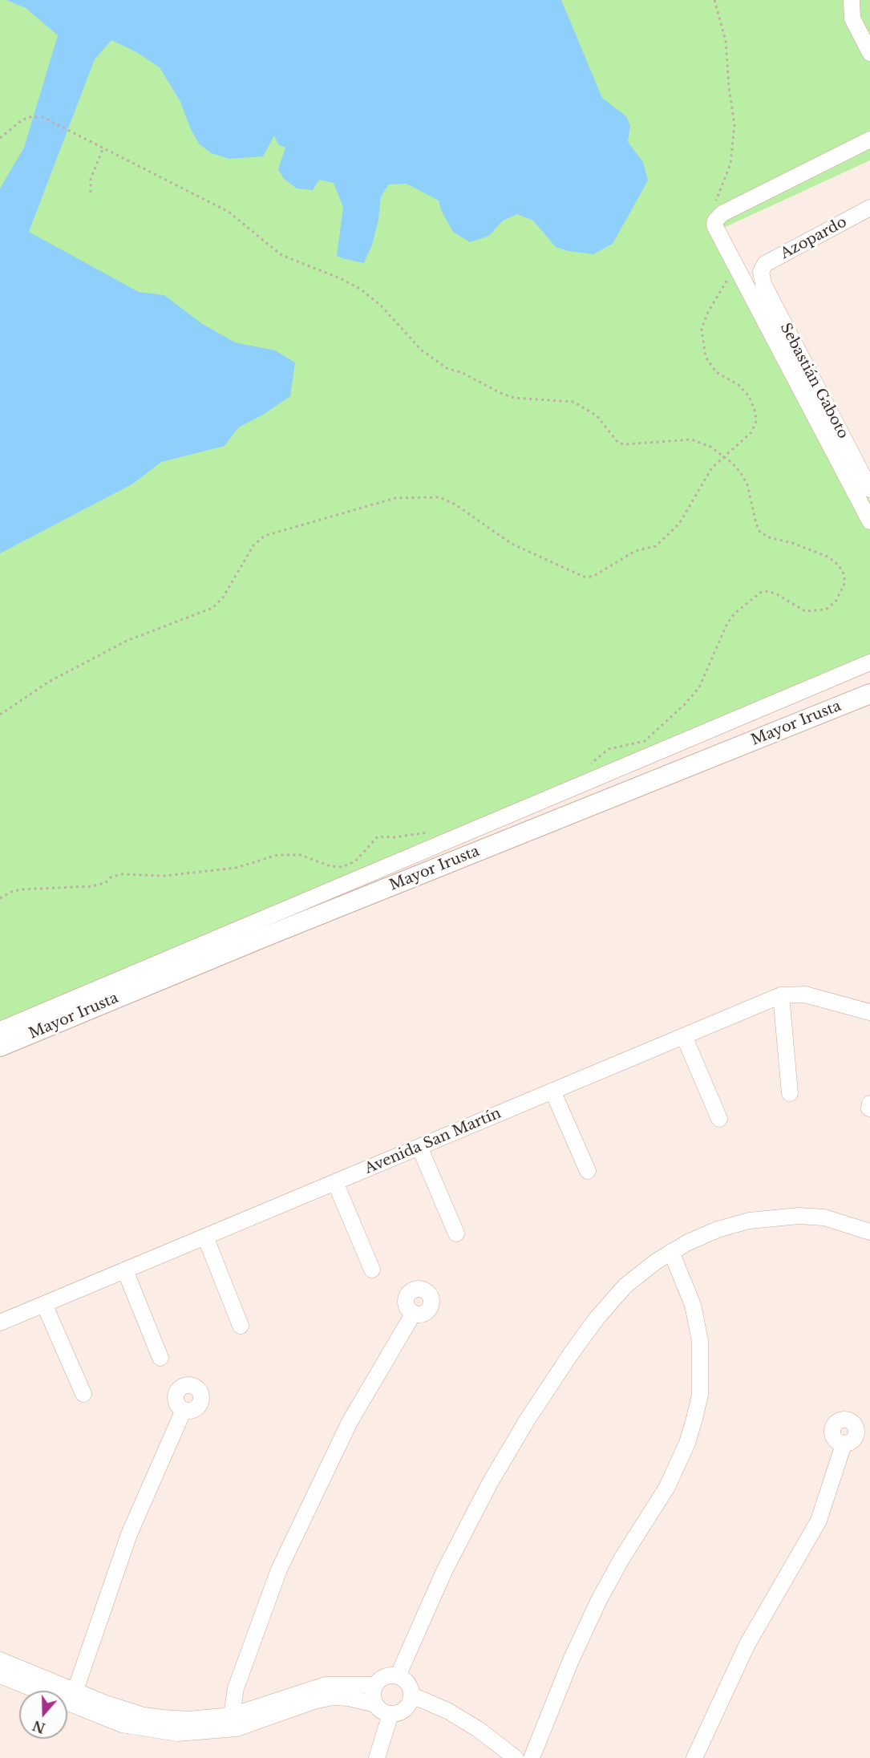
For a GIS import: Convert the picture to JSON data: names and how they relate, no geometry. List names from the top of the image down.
{
  "streets": {
    "main road": ["Mayor Irusta"],
    "street": ["Azopardo", "Sebastián Gaboto", "Avenida San Martín"]
  },
  "crossings": [
    ["Azopardo", "Sebastián Gaboto"]
  ],
  "north": "bottom"
}
